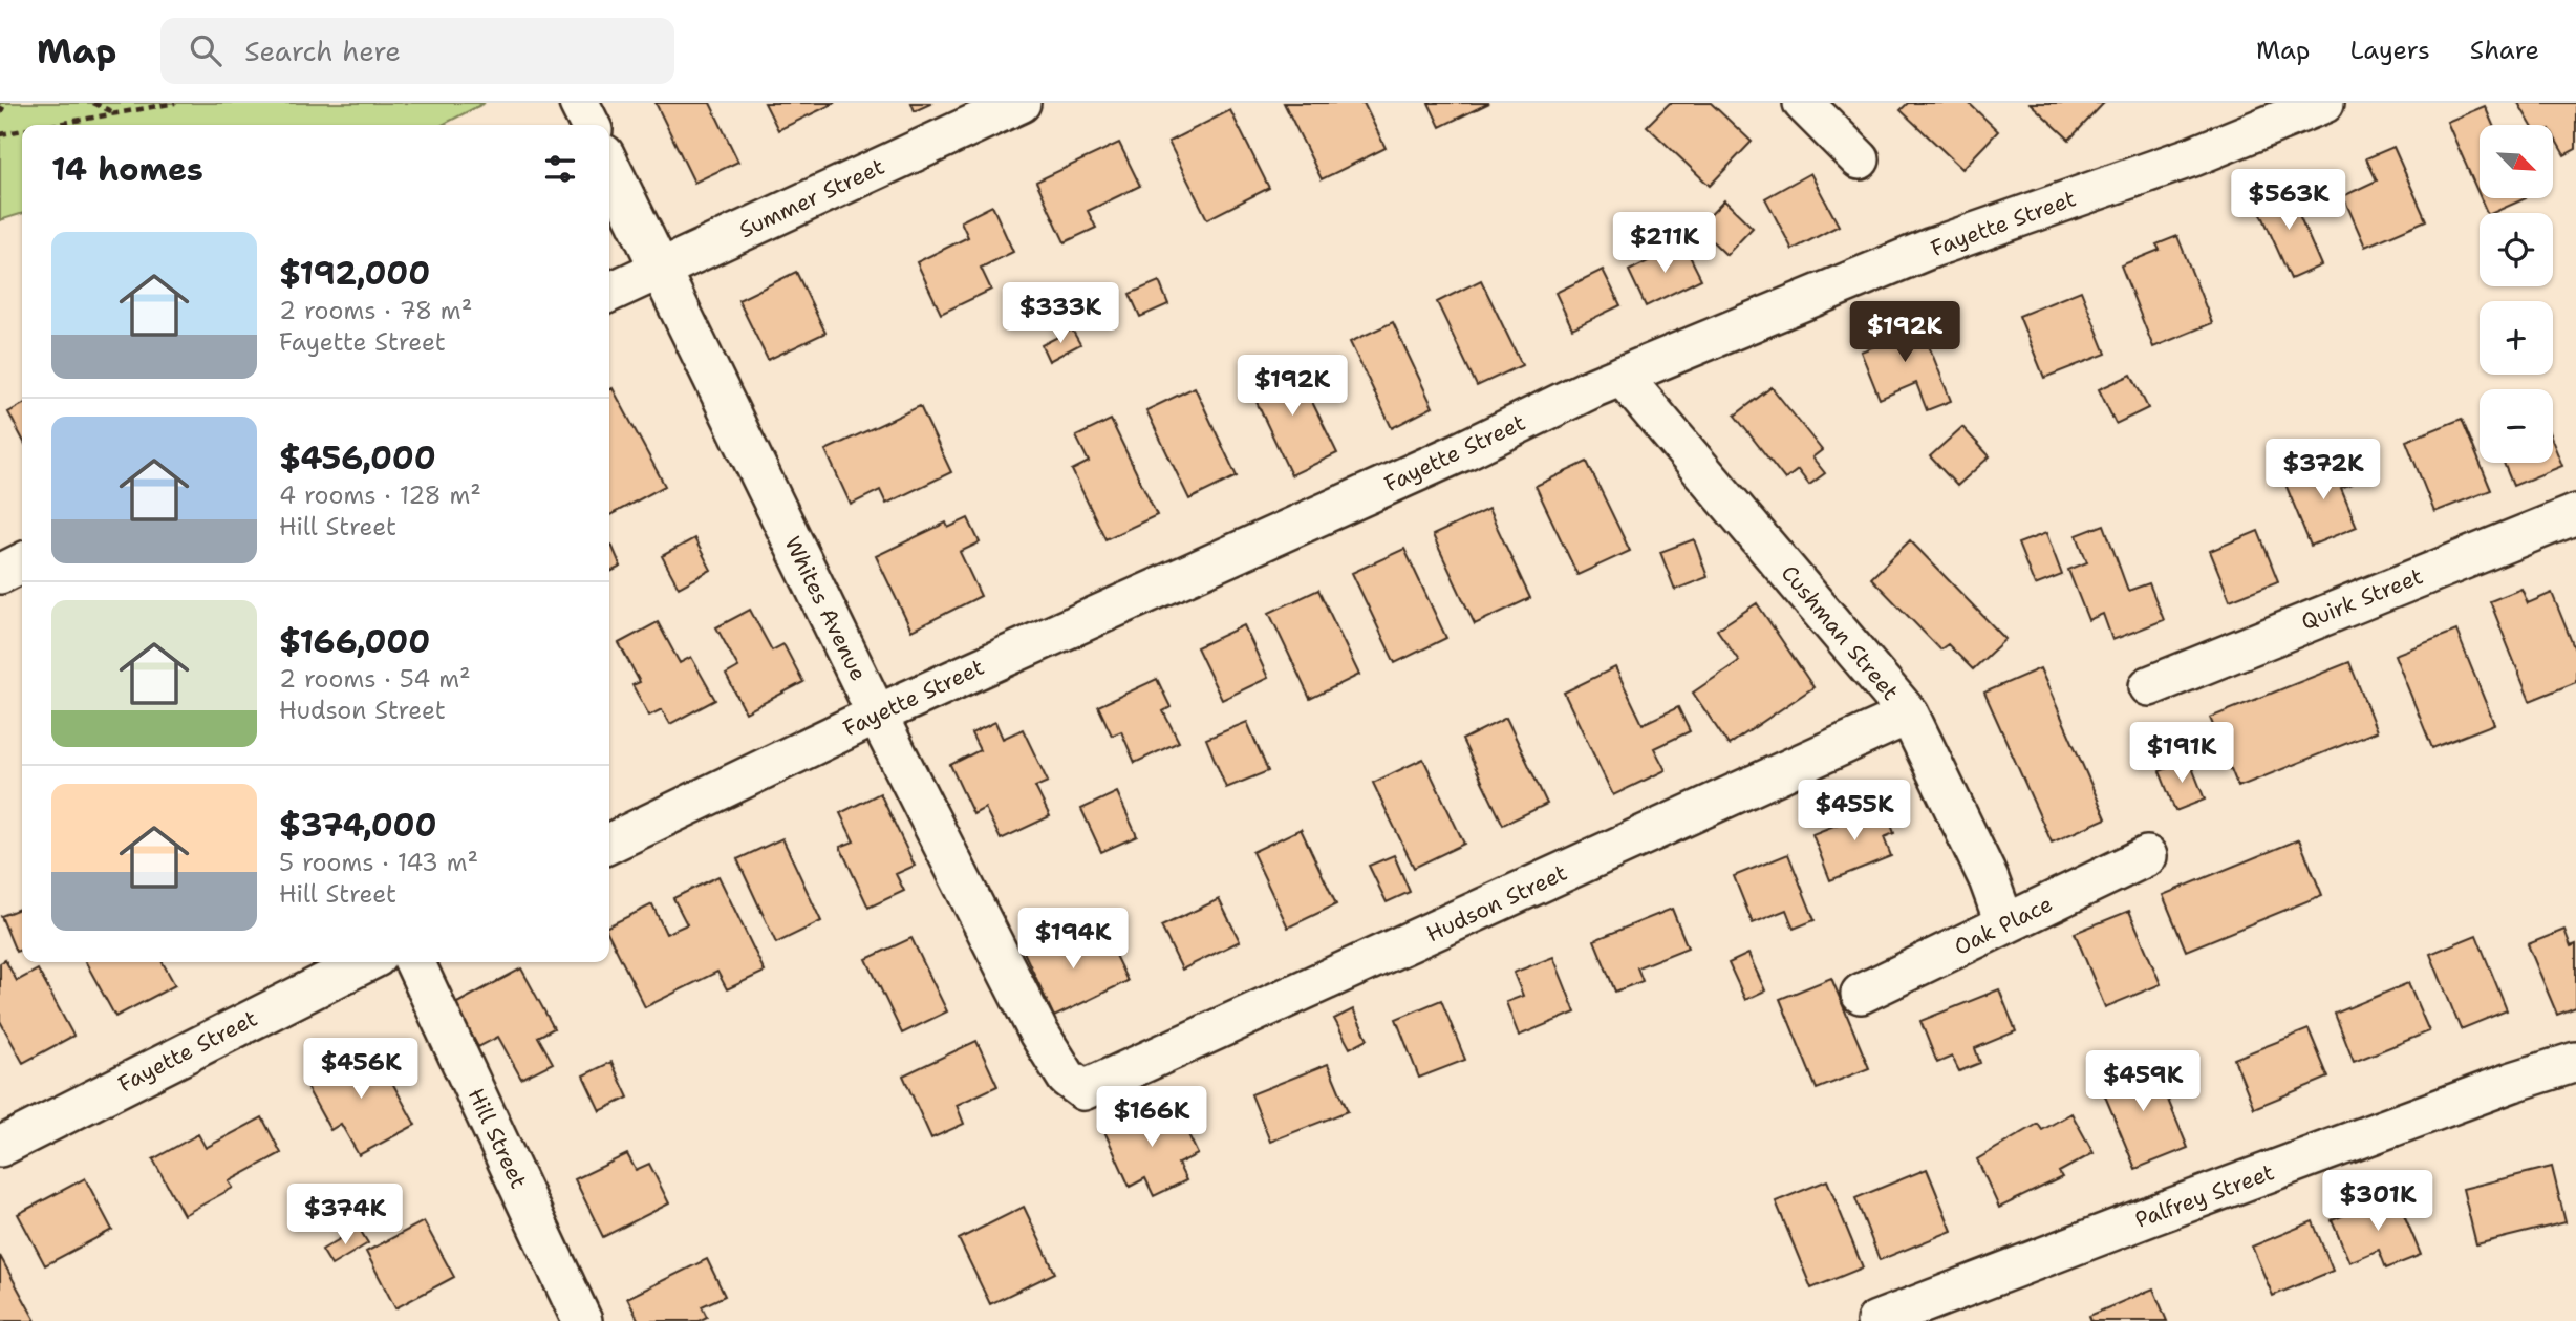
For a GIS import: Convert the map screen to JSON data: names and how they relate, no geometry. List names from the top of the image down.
{
  "streets": {
    "street": [
      "Summer Street",
      "Fayette Street",
      "Quirk Street",
      "Whites Avenue",
      "Cushman Street",
      "Hudson Street",
      "Oak Place",
      "Hill Street",
      "Palfrey Street"
    ]
  },
  "crossings": [
    ["Summer Street", "Whites Avenue"],
    ["Fayette Street", "Whites Avenue"],
    ["Fayette Street", "Cushman Street"],
    ["Whites Avenue", "Hudson Street"],
    ["Cushman Street", "Hudson Street"],
    ["Cushman Street", "Oak Place"]
  ],
  "north": "bottom right",
  "page": {
    "header": "Map",
    "search": "Search here",
    "nav": ["Map", "Layers", "Share"],
    "map_buttons": ["+", "−"],
    "heading": "14 homes",
    "price": [
      "$563K",
      "$211K",
      "$333K",
      "$192K",
      "$192K",
      "$372K",
      "$191K",
      "$455K",
      "$194K",
      "$456K",
      "$459K",
      "$166K",
      "$301K",
      "$374K"
    ],
    "list": [
      {
        "name": "$192,000",
        "note": "2 rooms · 78 m² · Fayette Street"
      },
      {
        "name": "$456,000",
        "note": "4 rooms · 128 m² · Hill Street"
      },
      {
        "name": "$166,000",
        "note": "2 rooms · 54 m² · Hudson Street"
      },
      {
        "name": "$374,000",
        "note": "5 rooms · 143 m² · Hill Street"
      }
    ]
  }
}
